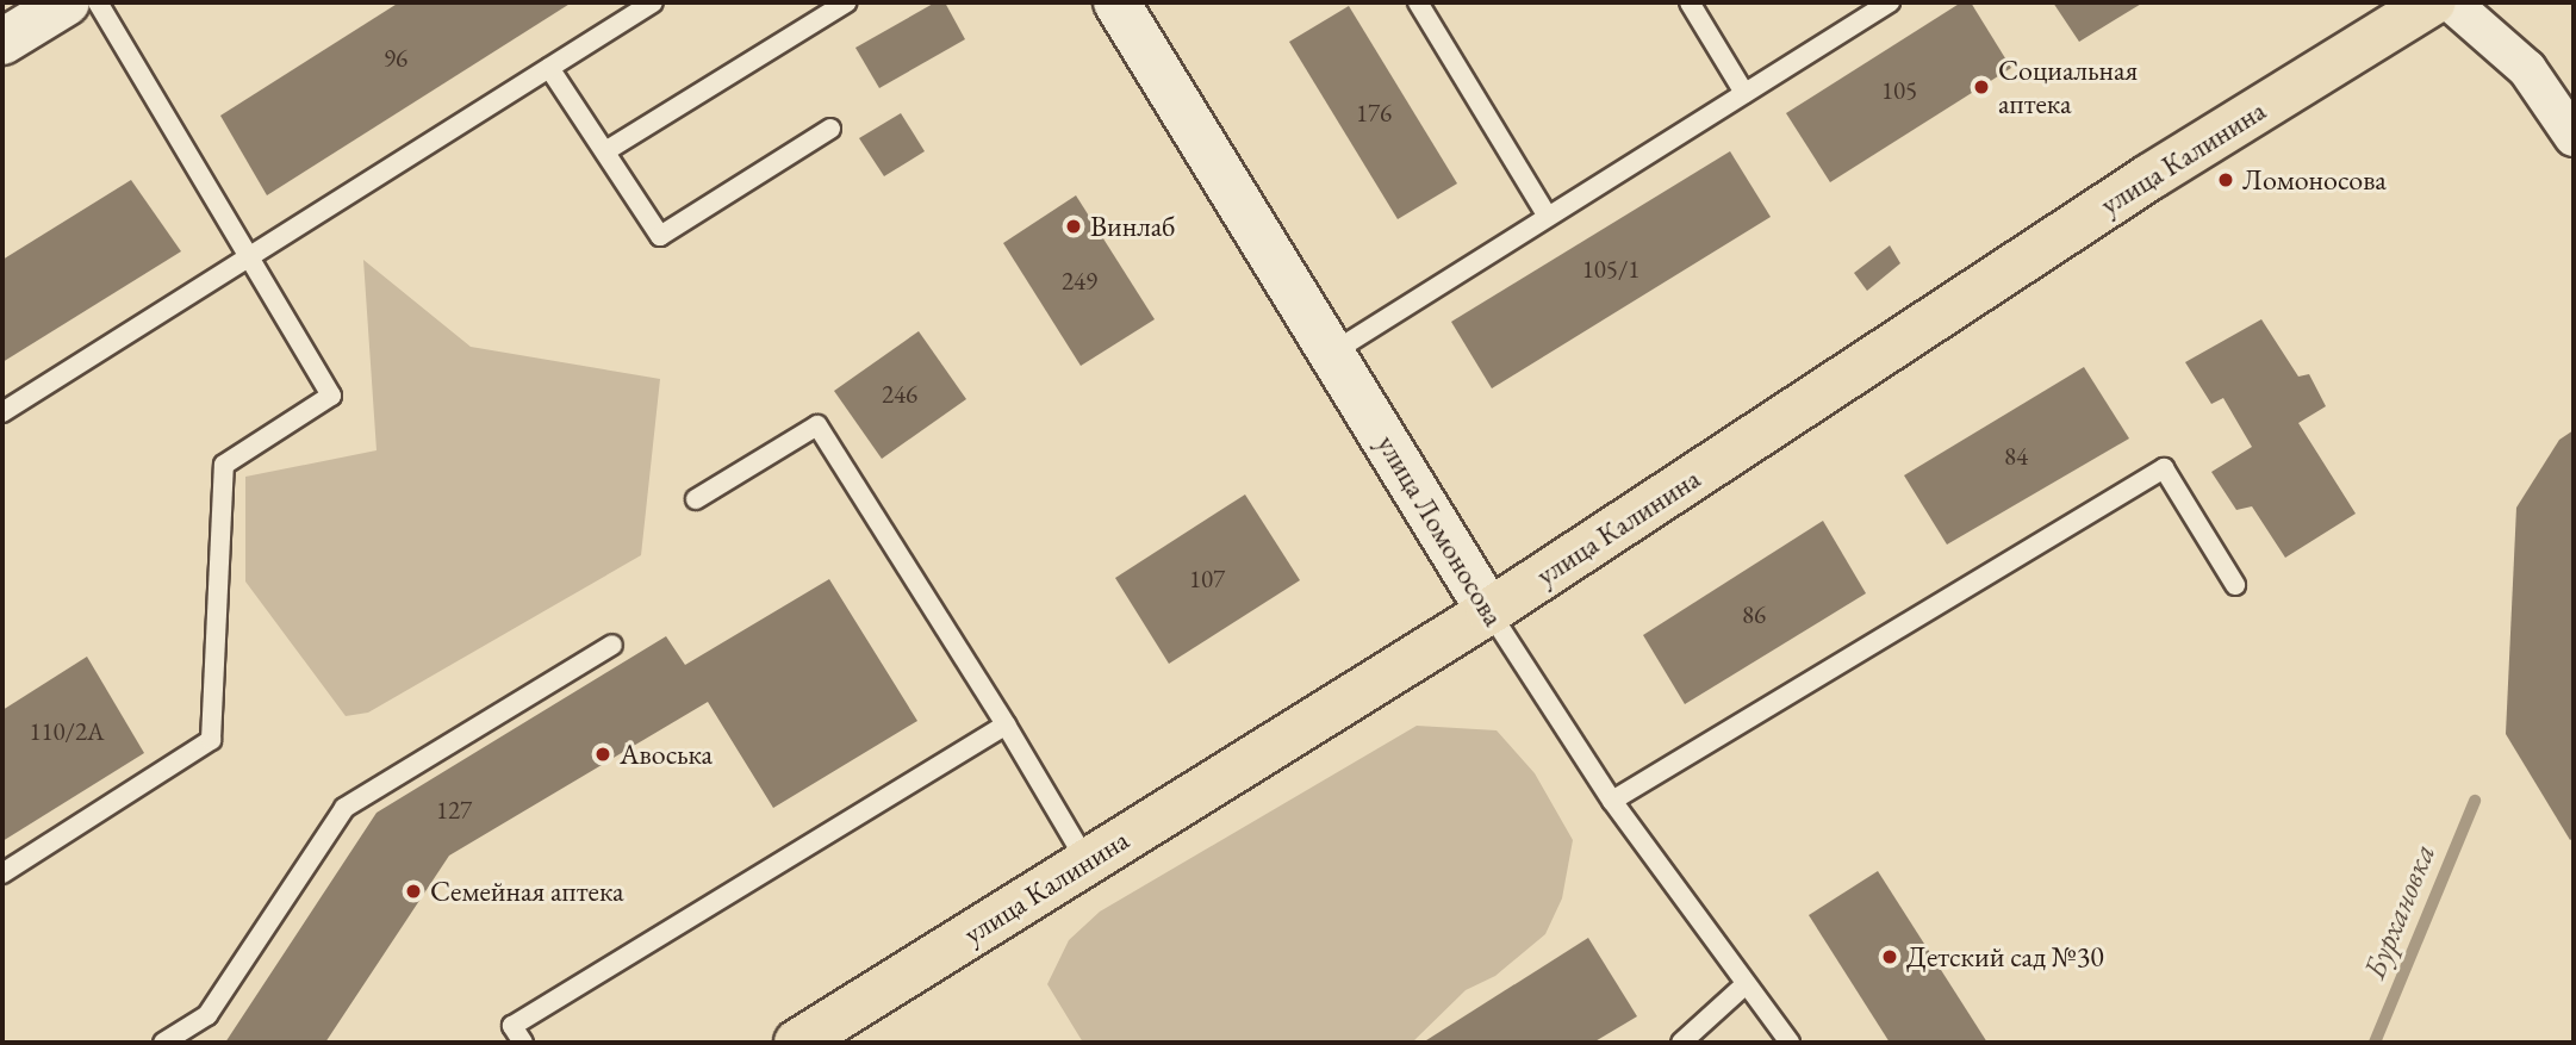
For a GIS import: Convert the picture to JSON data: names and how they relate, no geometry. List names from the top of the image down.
{
  "streets": {
    "main road": ["улица Калинина"],
    "street": ["улица Ломоносова"]
  },
  "crossings": [
    ["улица Калинина", "улица Ломоносова"]
  ],
  "water": ["Бурхановка"],
  "places": [
    "Социальная аптека",
    "Ломоносова",
    "Винлаб",
    "Авоська",
    "Семейная аптека",
    "Детский сад №30"
  ],
  "house_numbers": [
    "96",
    "105",
    "176",
    "105/1",
    "249",
    "246",
    "84",
    "107",
    "86",
    "110/2А",
    "127"
  ]
}
